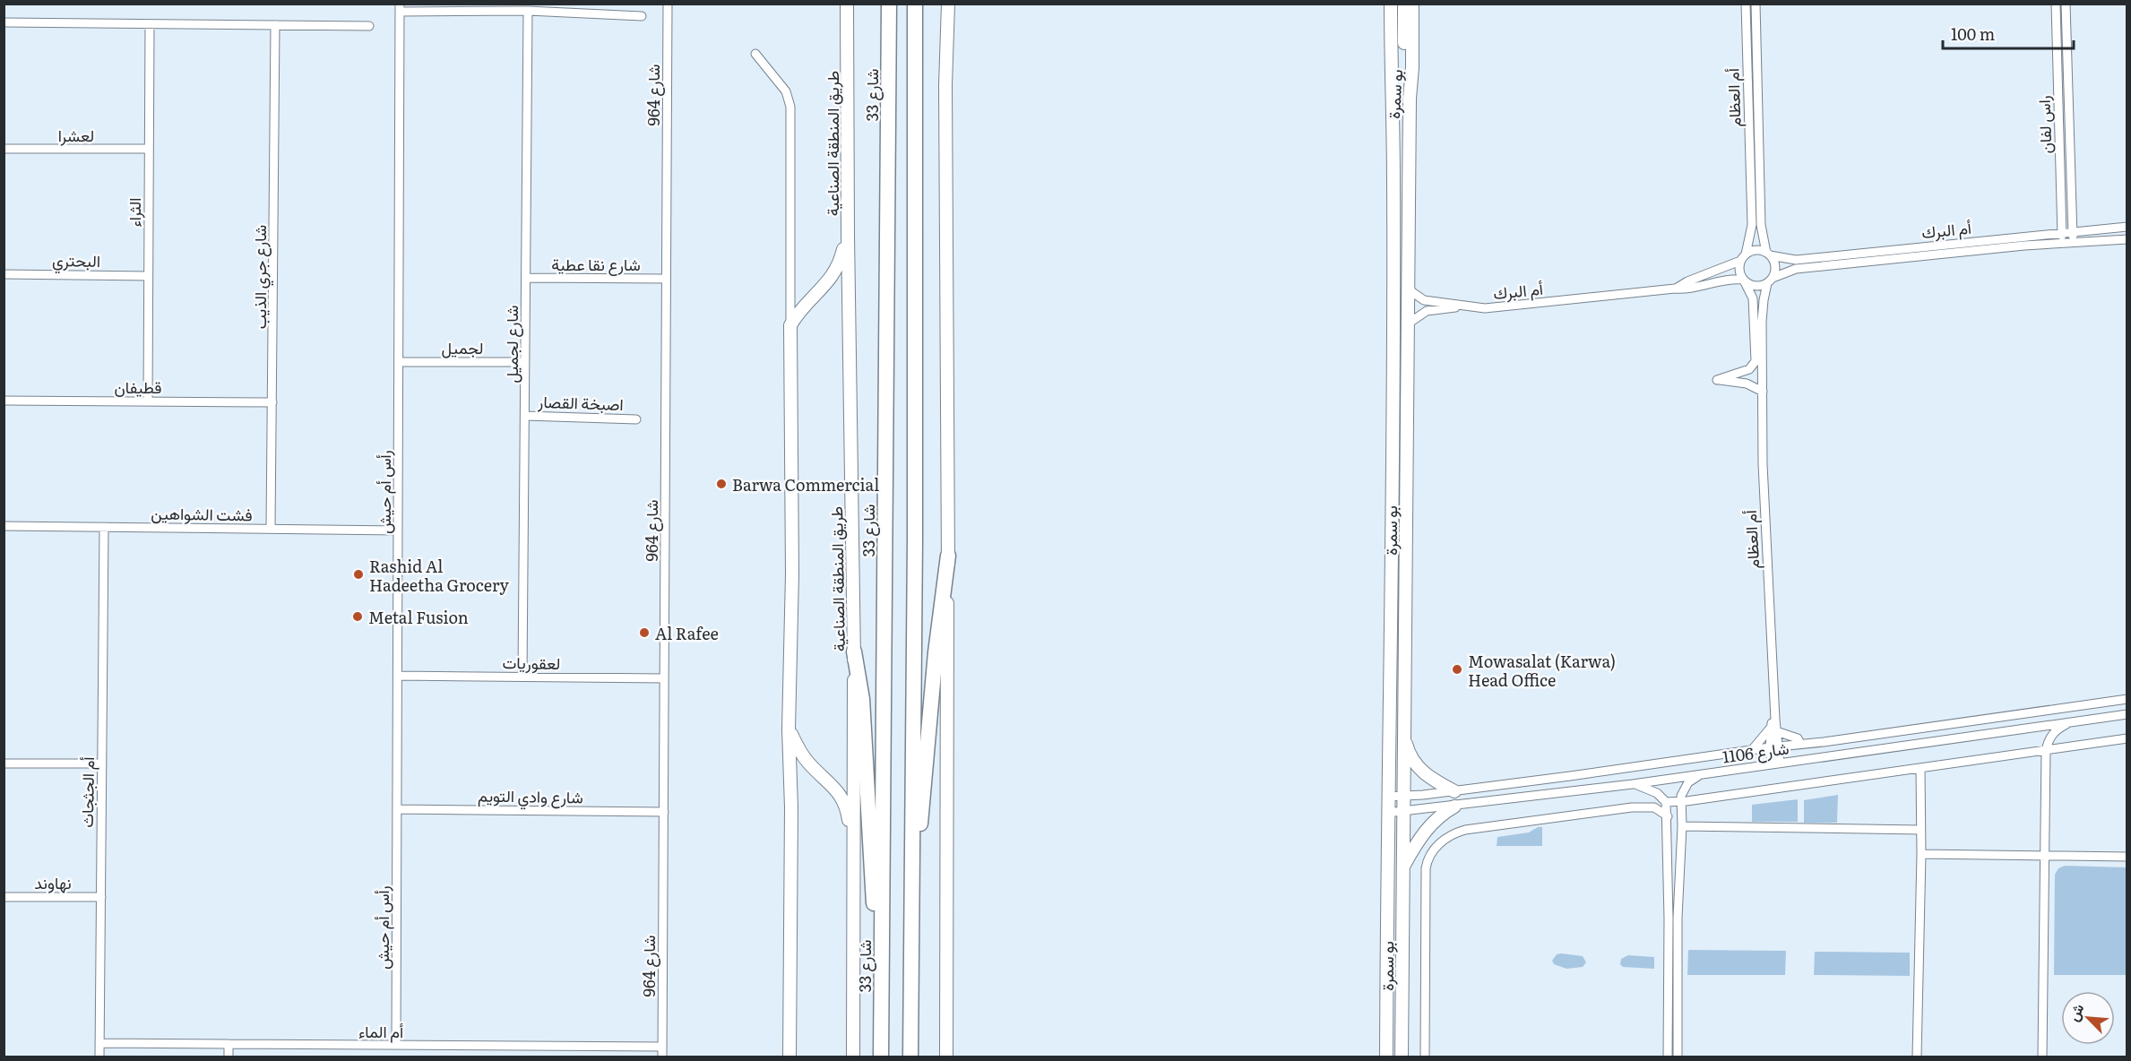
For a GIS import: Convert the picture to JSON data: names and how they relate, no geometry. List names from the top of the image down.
{
  "streets": {
    "highway": ["شارع 33"],
    "street": [
      "بو سمرة",
      "شارع 964",
      "أم العظام",
      "راس لفان",
      "لعشرا",
      "طريق المنطقة الصناعية",
      "الثراء",
      "أم البرك",
      "البحتري",
      "شارع نقا عطية",
      "شارع جري الذيب",
      "شارع لجميل",
      "لجميل",
      "قطيفان",
      "اصبخة القصار",
      "رأس أم حيش",
      "فشت الشواهين",
      "لعقوريات",
      "شارع 1106",
      "أم الجثجاث",
      "شارع وادي التويم",
      "نهاوند",
      "أم الماء"
    ]
  },
  "crossings": [
    ["بو سمرة", "أم البرك"],
    ["بو سمرة", "شارع 1106"],
    ["شارع 964", "شارع نقا عطية"],
    ["شارع 964", "لعقوريات"],
    ["شارع 964", "شارع وادي التويم"],
    ["شارع 964", "أم الماء"],
    ["أم العظام", "أم البرك"],
    ["أم العظام", "شارع 1106"],
    ["راس لفان", "أم البرك"],
    ["لعشرا", "الثراء"],
    ["الثراء", "البحتري"],
    ["الثراء", "قطيفان"],
    ["شارع نقا عطية", "شارع لجميل"],
    ["شارع جري الذيب", "قطيفان"],
    ["شارع جري الذيب", "فشت الشواهين"],
    ["شارع لجميل", "لجميل"],
    ["شارع لجميل", "اصبخة القصار"],
    ["شارع لجميل", "لعقوريات"],
    ["لجميل", "رأس أم حيش"],
    ["رأس أم حيش", "فشت الشواهين"],
    ["رأس أم حيش", "لعقوريات"],
    ["رأس أم حيش", "شارع وادي التويم"],
    ["رأس أم حيش", "أم الماء"],
    ["فشت الشواهين", "أم الجثجاث"],
    ["أم الجثجاث", "نهاوند"],
    ["أم الجثجاث", "أم الماء"]
  ],
  "places": [
    "Barwa Commercial",
    "Rashid Al Hadeetha Grocery",
    "Metal Fusion",
    "Al Rafee",
    "Mowasalat (Karwa) Head Office"
  ],
  "scale_bar": "100 m",
  "north": "top left"
}
